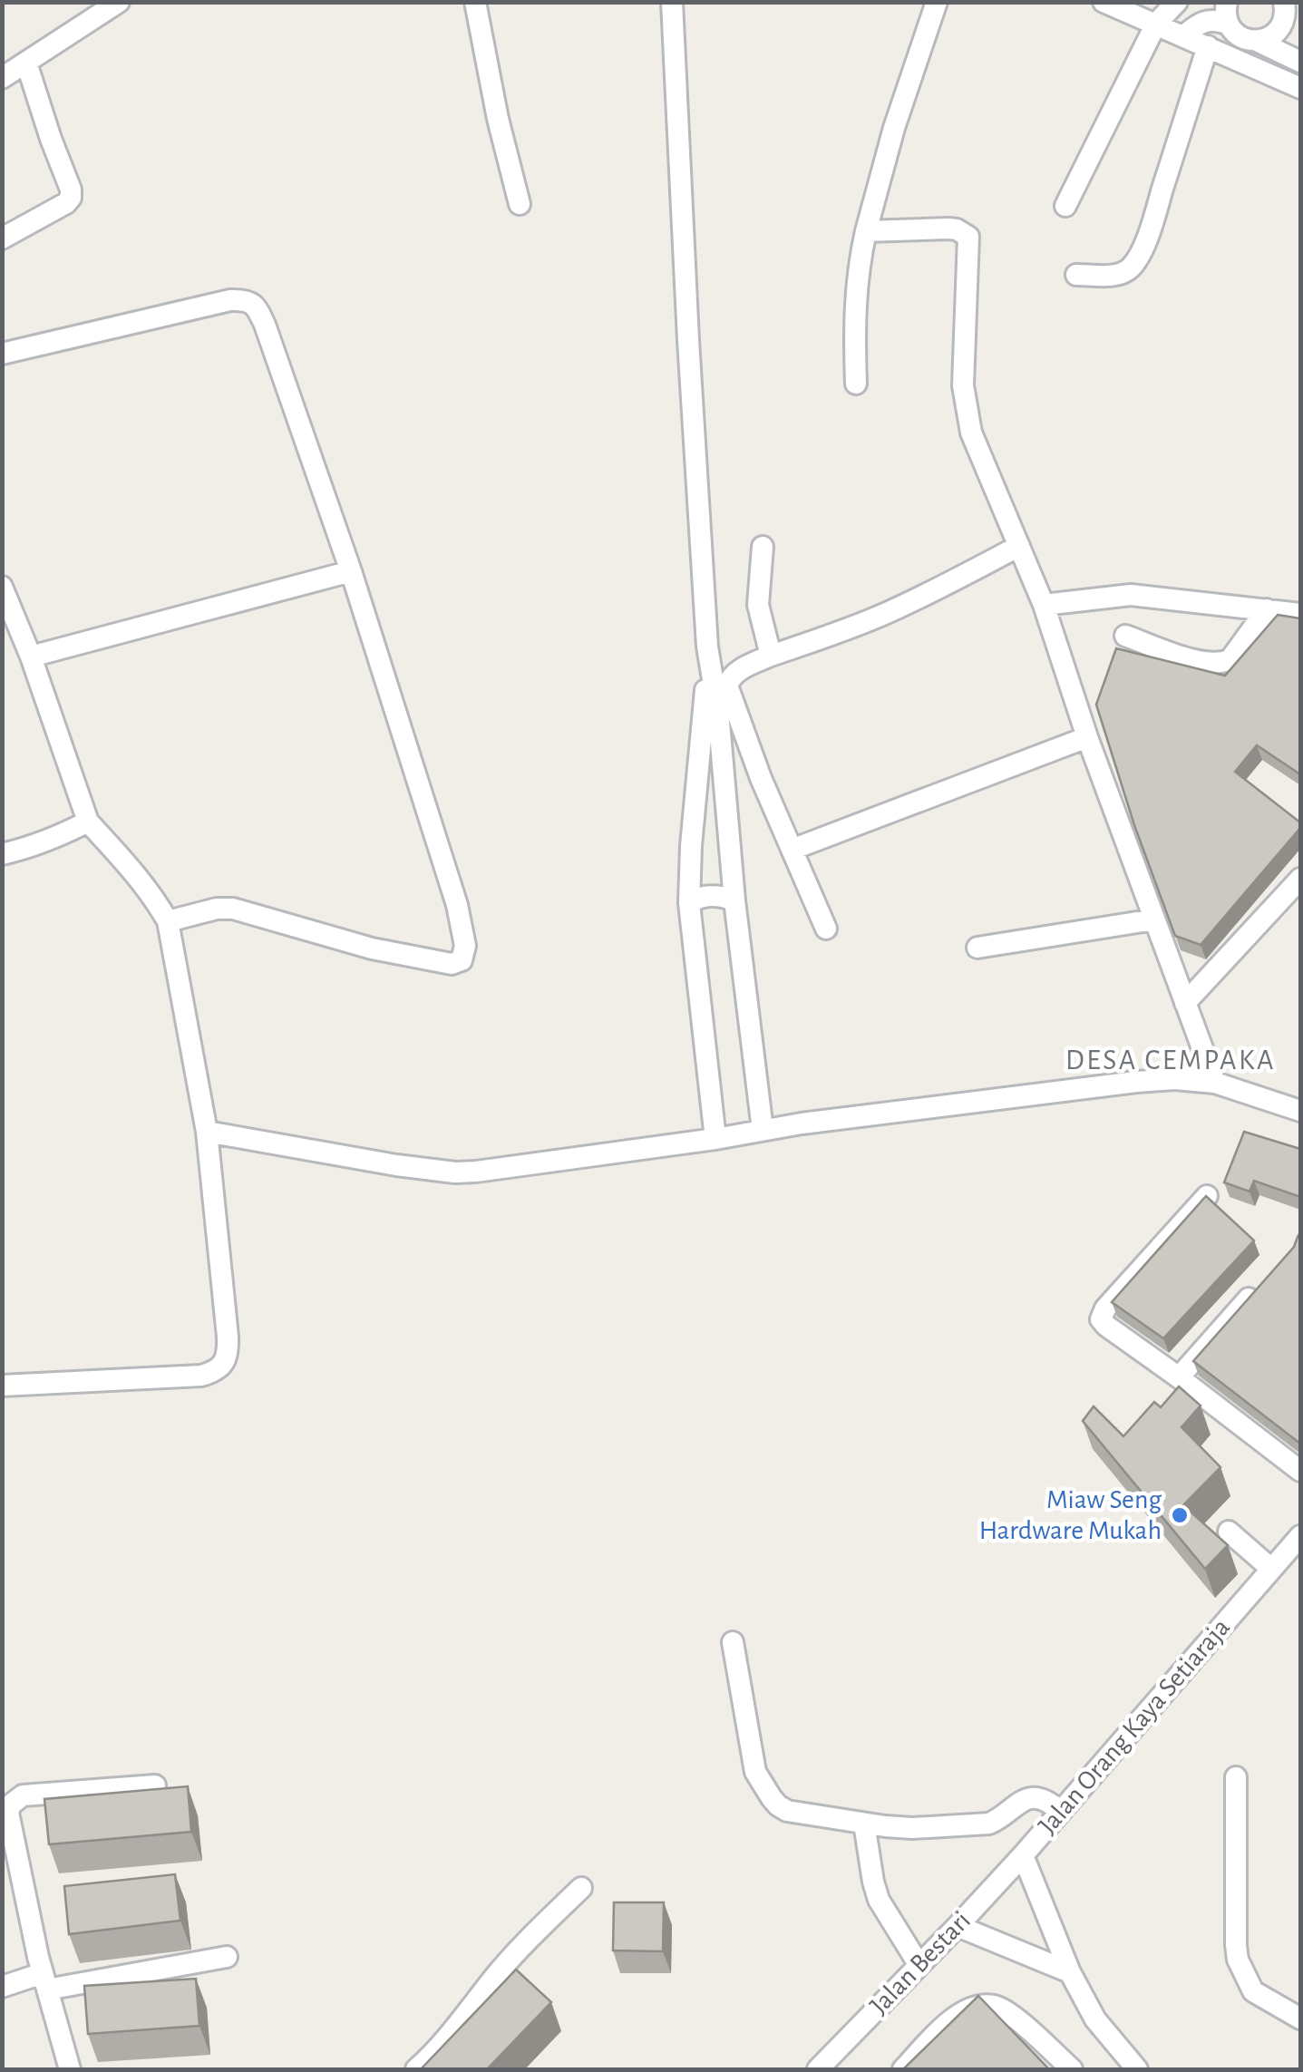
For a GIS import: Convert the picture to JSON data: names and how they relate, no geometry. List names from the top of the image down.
{
  "streets": {
    "street": ["Jalan Orang Kaya Setiaraja", "Jalan Bestari"]
  },
  "crossings": [
    ["Jalan Orang Kaya Setiaraja", "Jalan Bestari"]
  ],
  "districts": ["DESA CEMPAKA"],
  "places": ["Miaw Seng Hardware Mukah"]
}
